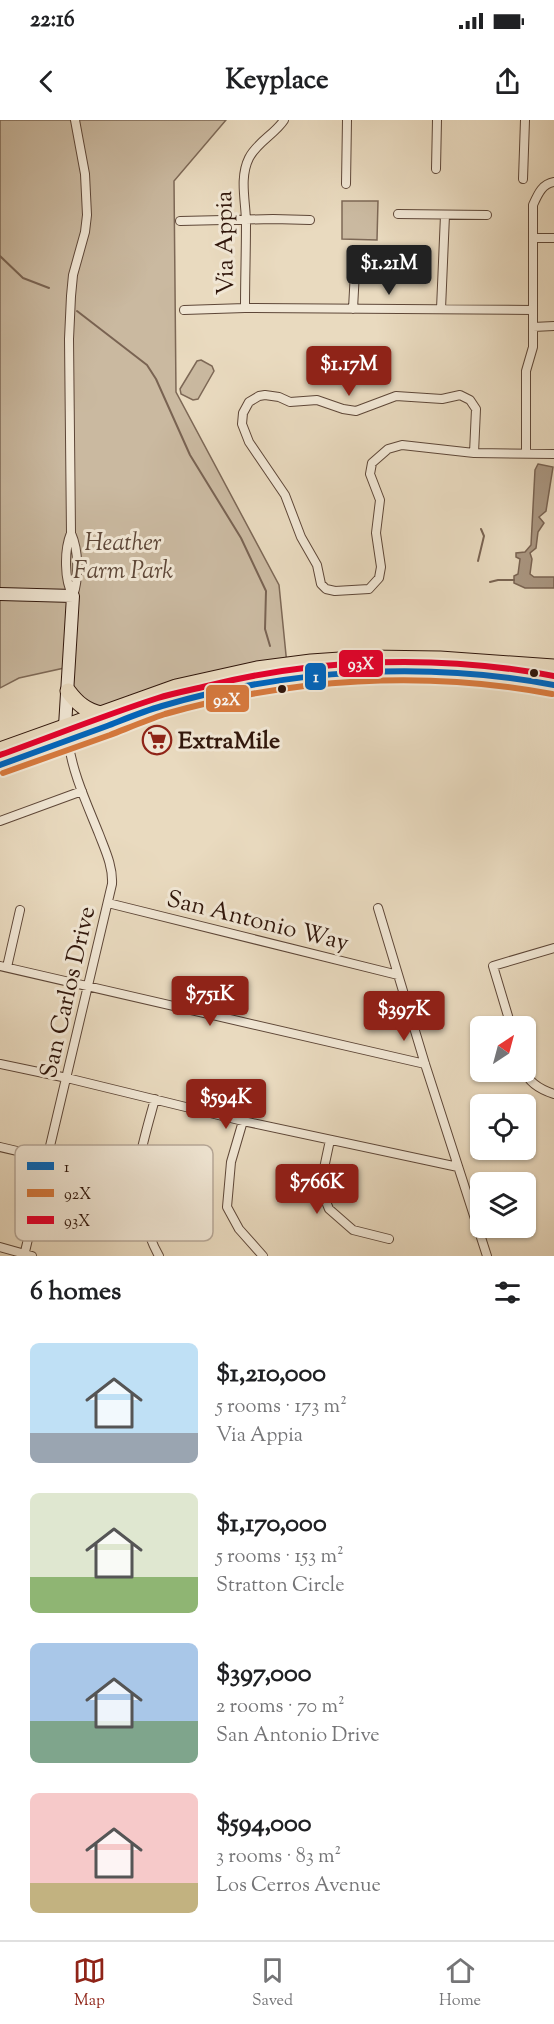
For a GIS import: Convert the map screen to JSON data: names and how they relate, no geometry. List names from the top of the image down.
{
  "streets": {
    "street": ["Via Appia", "San Antonio Way", "San Carlos Drive"]
  },
  "crossings": [
    ["San Antonio Way", "San Carlos Drive"]
  ],
  "parks": ["Heather Farm Park"],
  "places": {
    "supermarket": ["ExtraMile"]
  },
  "lines": ["transit line 93X", "transit line 1", "transit line 92X"],
  "legend": ["1", "92X", "93X"],
  "north": "top right",
  "page": {
    "status": "22:16",
    "header": "Keyplace",
    "price": [
      "$1.21M",
      "$1.17M",
      "$751K",
      "$397K",
      "$594K",
      "$766K"
    ],
    "heading": "6 homes",
    "list": [
      {
        "name": "$1,210,000",
        "note": "5 rooms · 173 m² · Via Appia"
      },
      {
        "name": "$1,170,000",
        "note": "5 rooms · 153 m² · Stratton Circle"
      },
      {
        "name": "$397,000",
        "note": "2 rooms · 70 m² · San Antonio Drive"
      },
      {
        "name": "$594,000",
        "note": "3 rooms · 83 m² · Los Cerros Avenue"
      }
    ],
    "tabs": ["Map", "Saved", "Home"]
  }
}
